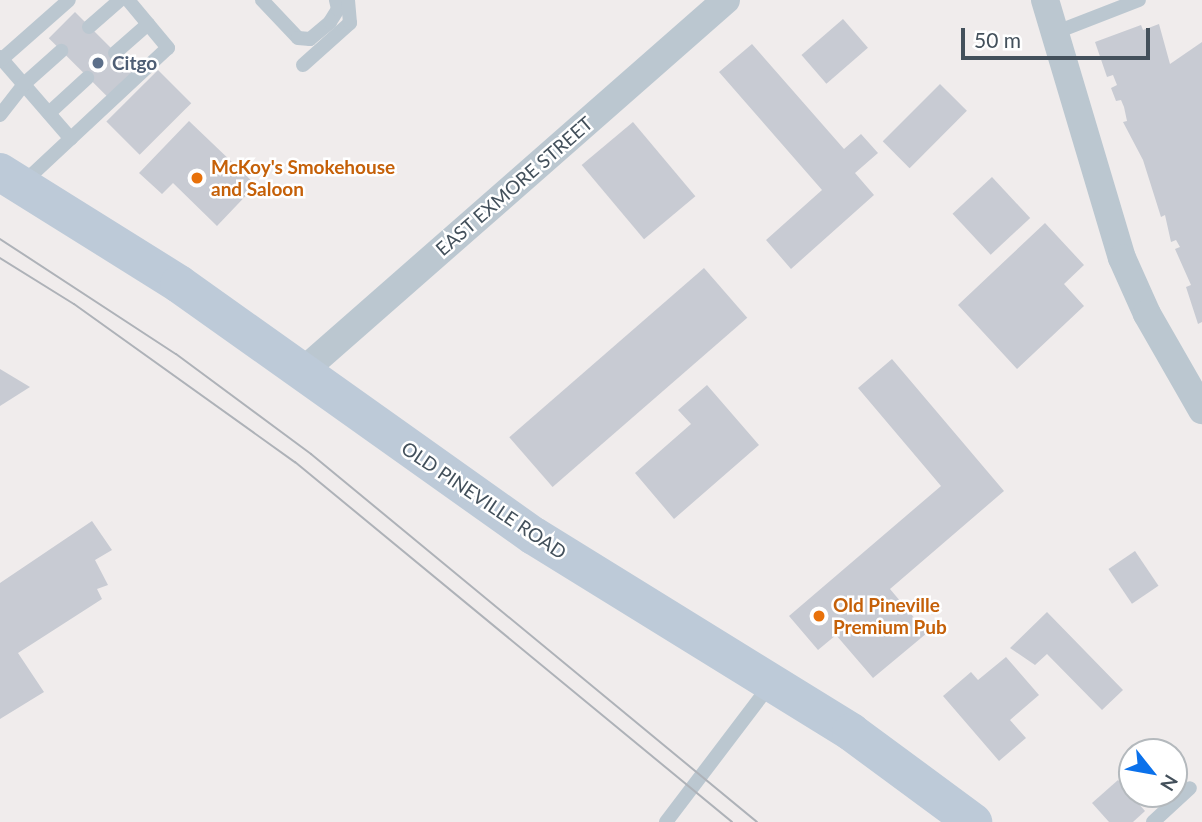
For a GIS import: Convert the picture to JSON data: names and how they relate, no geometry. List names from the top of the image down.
{
  "streets": {
    "street": ["EAST EXMORE STREET", "OLD PINEVILLE ROAD"]
  },
  "crossings": [
    ["EAST EXMORE STREET", "OLD PINEVILLE ROAD"]
  ],
  "places": ["Citgo", "McKoy's Smokehouse and Saloon", "Old Pineville Premium Pub"],
  "scale_bar": "50 m",
  "north": "bottom right"
}
